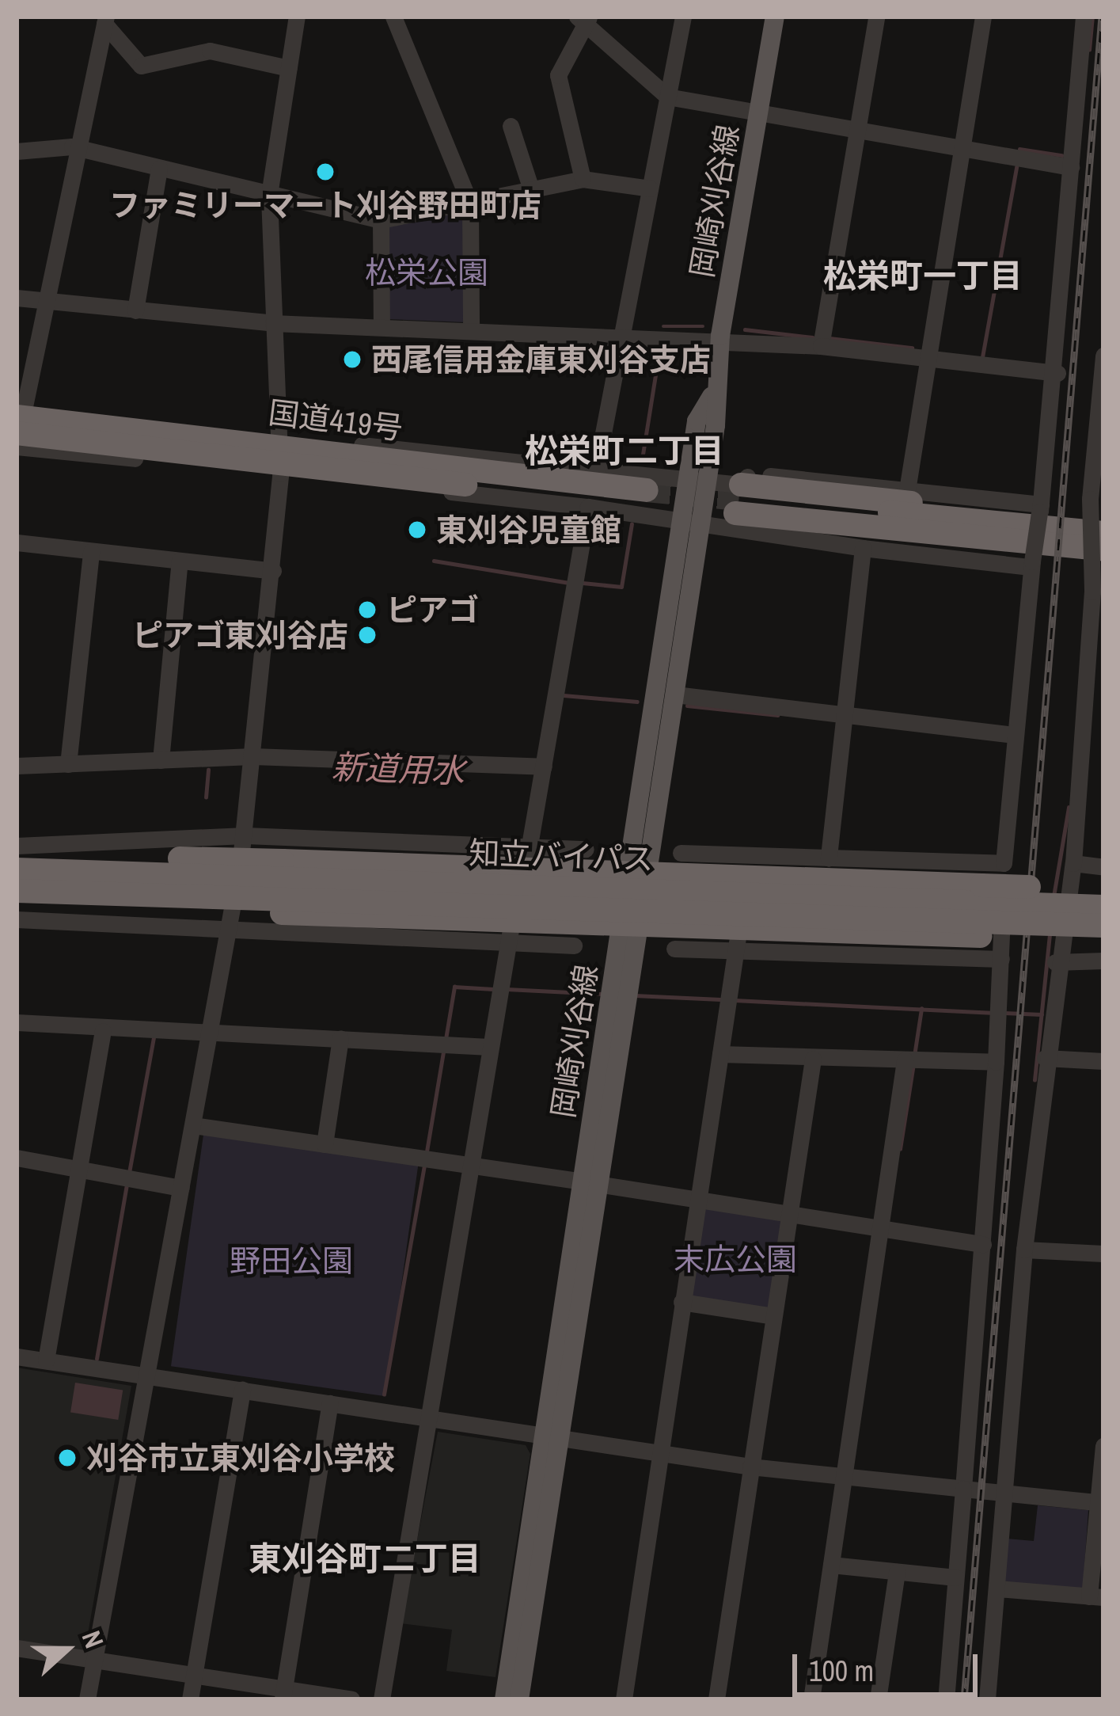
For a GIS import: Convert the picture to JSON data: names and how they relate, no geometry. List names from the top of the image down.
{
  "streets": {
    "highway": ["国道419号", "知立バイパス"],
    "main road": ["岡崎刈谷線"]
  },
  "districts": ["松栄町一丁目", "松栄町二丁目", "東刈谷町二丁目"],
  "water": ["新道用水"],
  "parks": ["松栄公園", "末広公園", "野田公園"],
  "places": [
    "ファミリーマート刈谷野田町店",
    "西尾信用金庫東刈谷支店",
    "東刈谷児童館",
    "ピアゴ",
    "ピアゴ東刈谷店",
    "刈谷市立東刈谷小学校"
  ],
  "scale_bar": "100 m",
  "north": "right"
}
